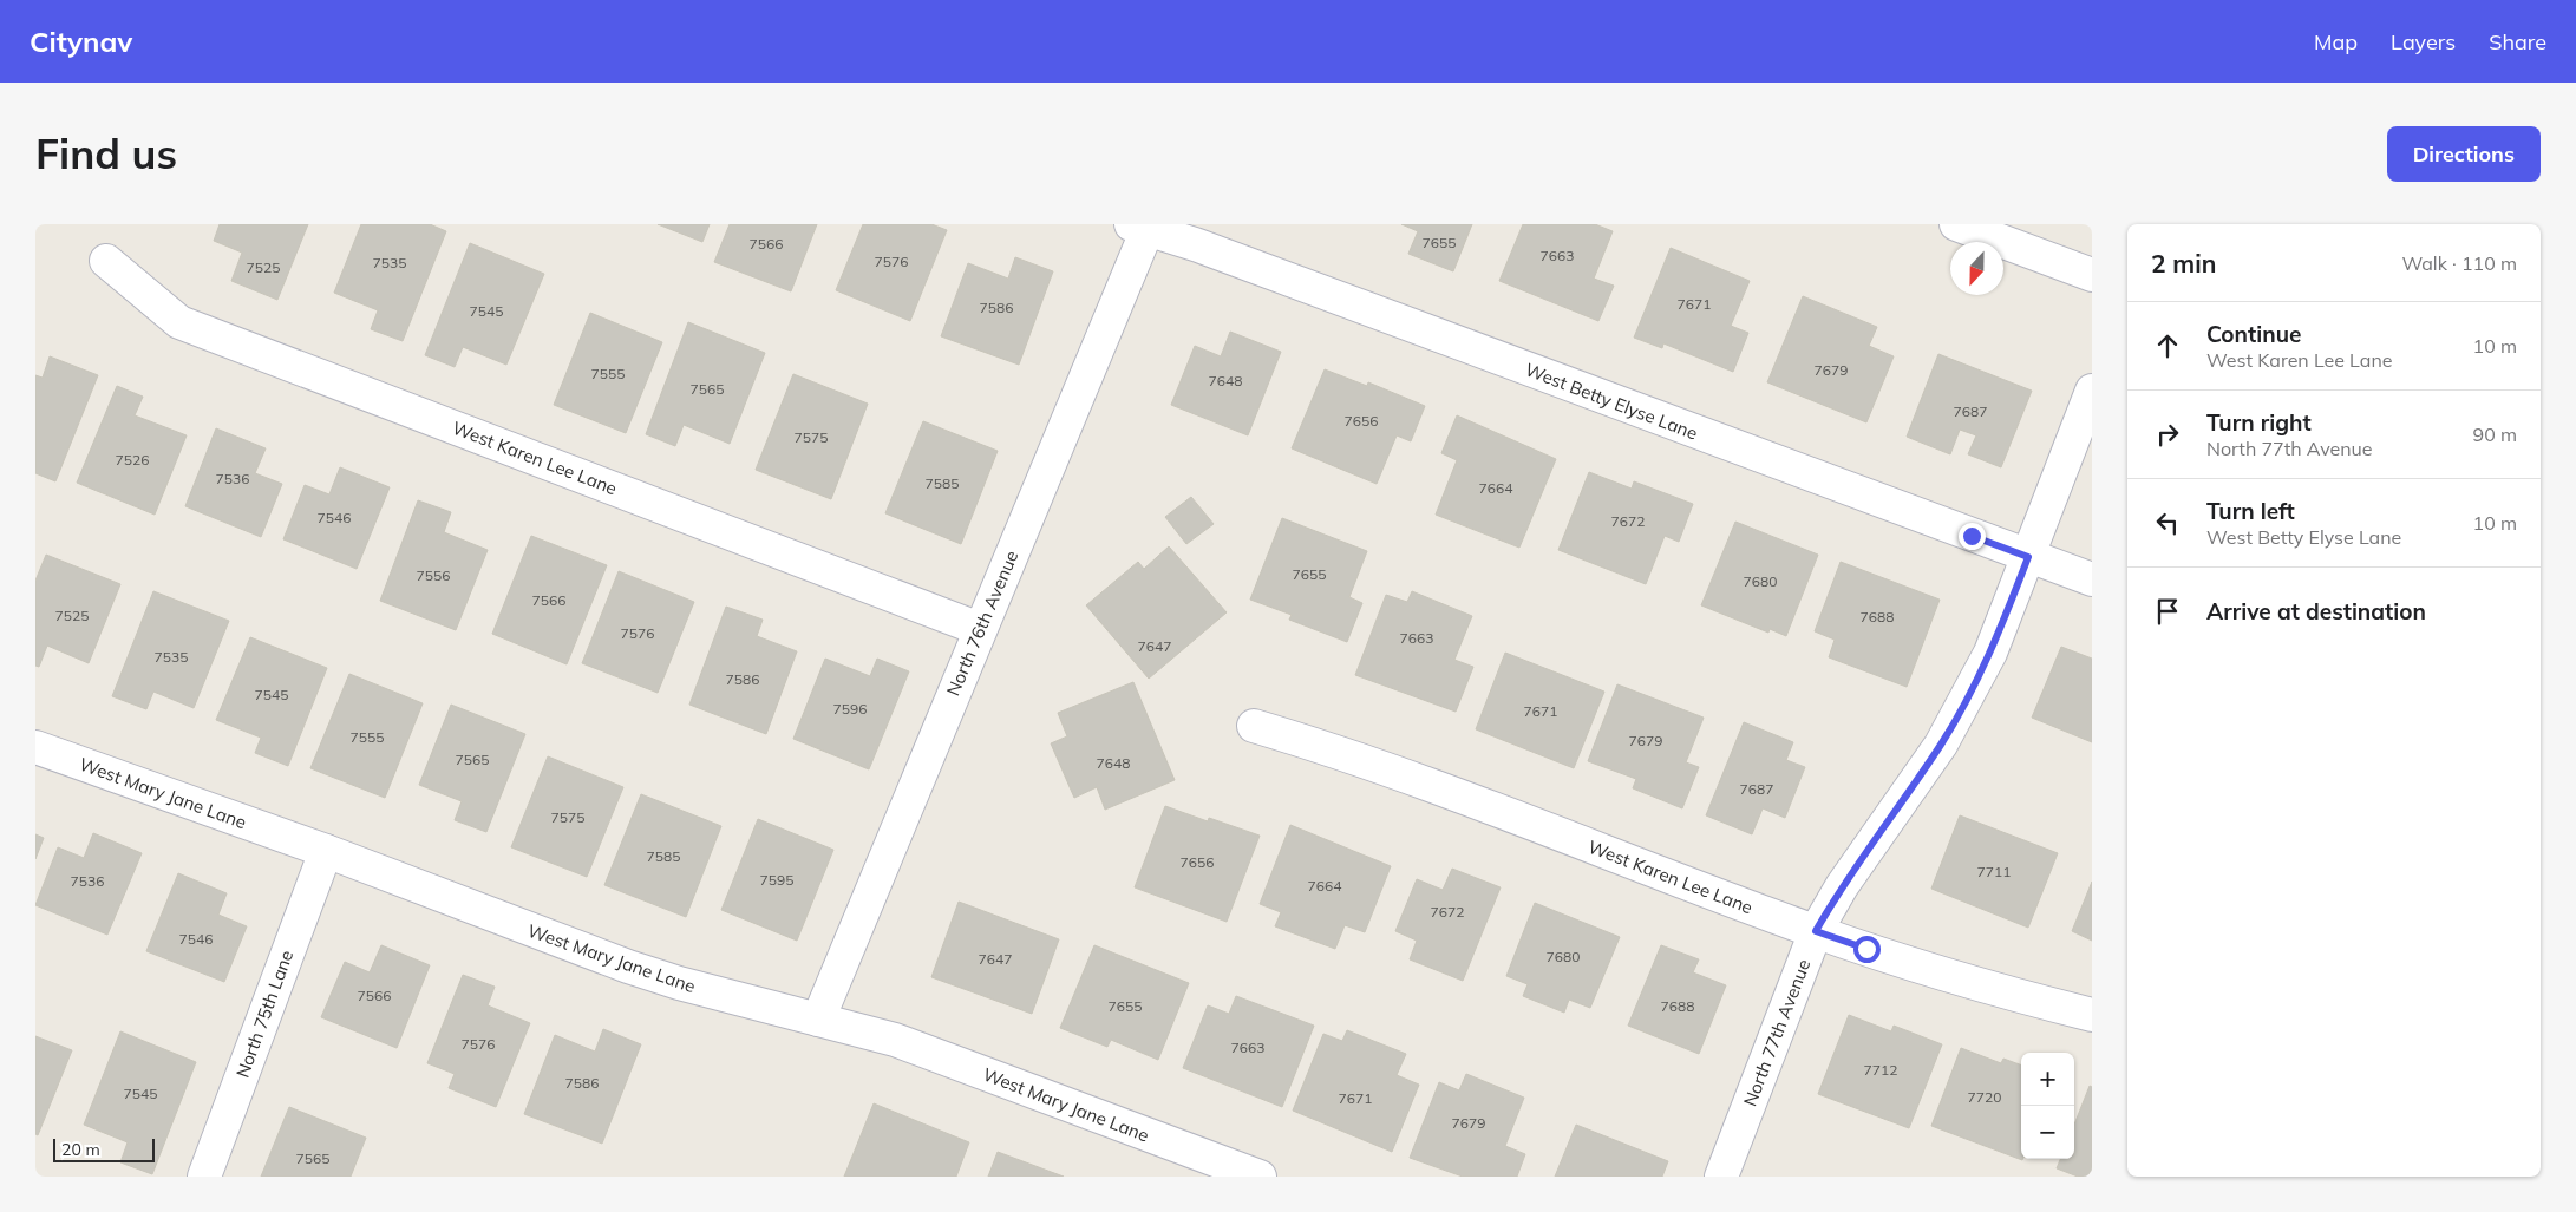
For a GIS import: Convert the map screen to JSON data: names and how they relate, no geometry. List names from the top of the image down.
{
  "streets": {
    "street": [
      "West Betty Elyse Lane",
      "West Karen Lee Lane",
      "North 76th Avenue",
      "West Mary Jane Lane",
      "North 75th Lane",
      "North 77th Avenue"
    ]
  },
  "crossings": [
    ["West Betty Elyse Lane", "North 76th Avenue"],
    ["West Betty Elyse Lane", "North 77th Avenue"],
    ["West Karen Lee Lane", "North 76th Avenue"],
    ["West Karen Lee Lane", "North 77th Avenue"],
    ["North 76th Avenue", "West Mary Jane Lane"],
    ["West Mary Jane Lane", "North 75th Lane"]
  ],
  "house_numbers": [
    "7655",
    "7566",
    "7663",
    "7576",
    "7535",
    "7525",
    "7671",
    "7586",
    "7545",
    "7679",
    "7555",
    "7648",
    "7565",
    "7687",
    "7656",
    "7575",
    "7526",
    "7536",
    "7585",
    "7664",
    "7546",
    "7672",
    "7655",
    "7556",
    "7680",
    "7566",
    "7525",
    "7688",
    "7576",
    "7663",
    "7647",
    "7535",
    "7586",
    "7545",
    "7596",
    "7671",
    "7555",
    "7679",
    "7565",
    "7648",
    "7687",
    "7575",
    "7585",
    "7656",
    "7711",
    "7595",
    "7536",
    "7664",
    "7672",
    "7546",
    "7680",
    "7647",
    "7566",
    "7655",
    "7688",
    "7576",
    "7663",
    "7712",
    "7586",
    "7545",
    "7720",
    "7671",
    "7679",
    "7565"
  ],
  "scale_bar": "20 m",
  "north": "bottom",
  "page": {
    "header": "Citynav",
    "nav": ["Map", "Layers", "Share"],
    "buttons": "Directions",
    "title": "Find us",
    "heading": ["2 min", "Walk · 110 m"],
    "list": [
      ["Continue", "West Karen Lee Lane", "10 m"],
      ["Turn right", "North 77th Avenue", "90 m"],
      ["Turn left", "West Betty Elyse Lane", "10 m"],
      "Arrive at destination"
    ],
    "map_buttons": ["+", "−"],
    "scale": "20 m"
  }
}
